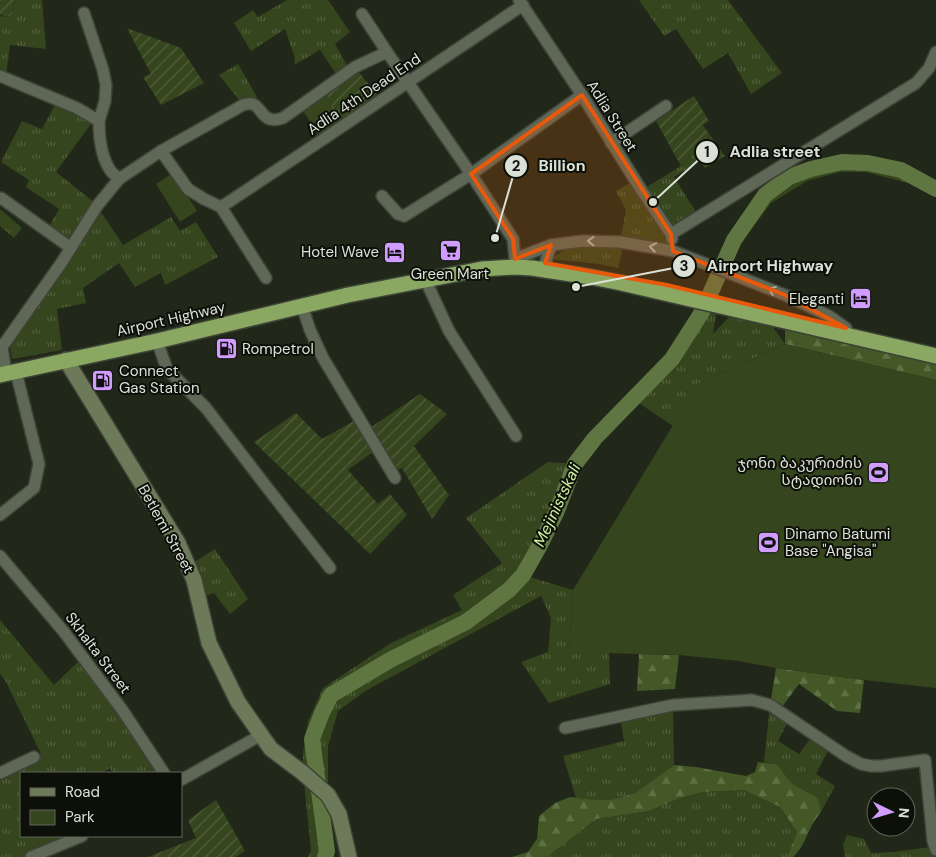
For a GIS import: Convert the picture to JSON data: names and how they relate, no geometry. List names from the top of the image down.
{
  "streets": {
    "highway": ["Airport Highway"],
    "street": [
      "Adlia 4th Dead End",
      "Adlia Street",
      "Betlemi Street",
      "Skhalta Street"
    ]
  },
  "crossings": [
    ["Adlia 4th Dead End", "Adlia Street"],
    ["Airport Highway", "Betlemi Street"]
  ],
  "water": ["Mejinistskali"],
  "places": {
    "other": ["Adlia street", "Billion", "Airport Highway"],
    "supermarket": ["Green Mart"],
    "hotel": ["Hotel Wave", "Eleganti"],
    "fuel station": ["Rompetrol", "Connect Gas Station"],
    "sports": ["ჯონი ბაკურიძის სტადიონი", "Dinamo Batumi Base \"Angisa\""]
  },
  "legend": ["Road", "Park"],
  "north": "right"
}
